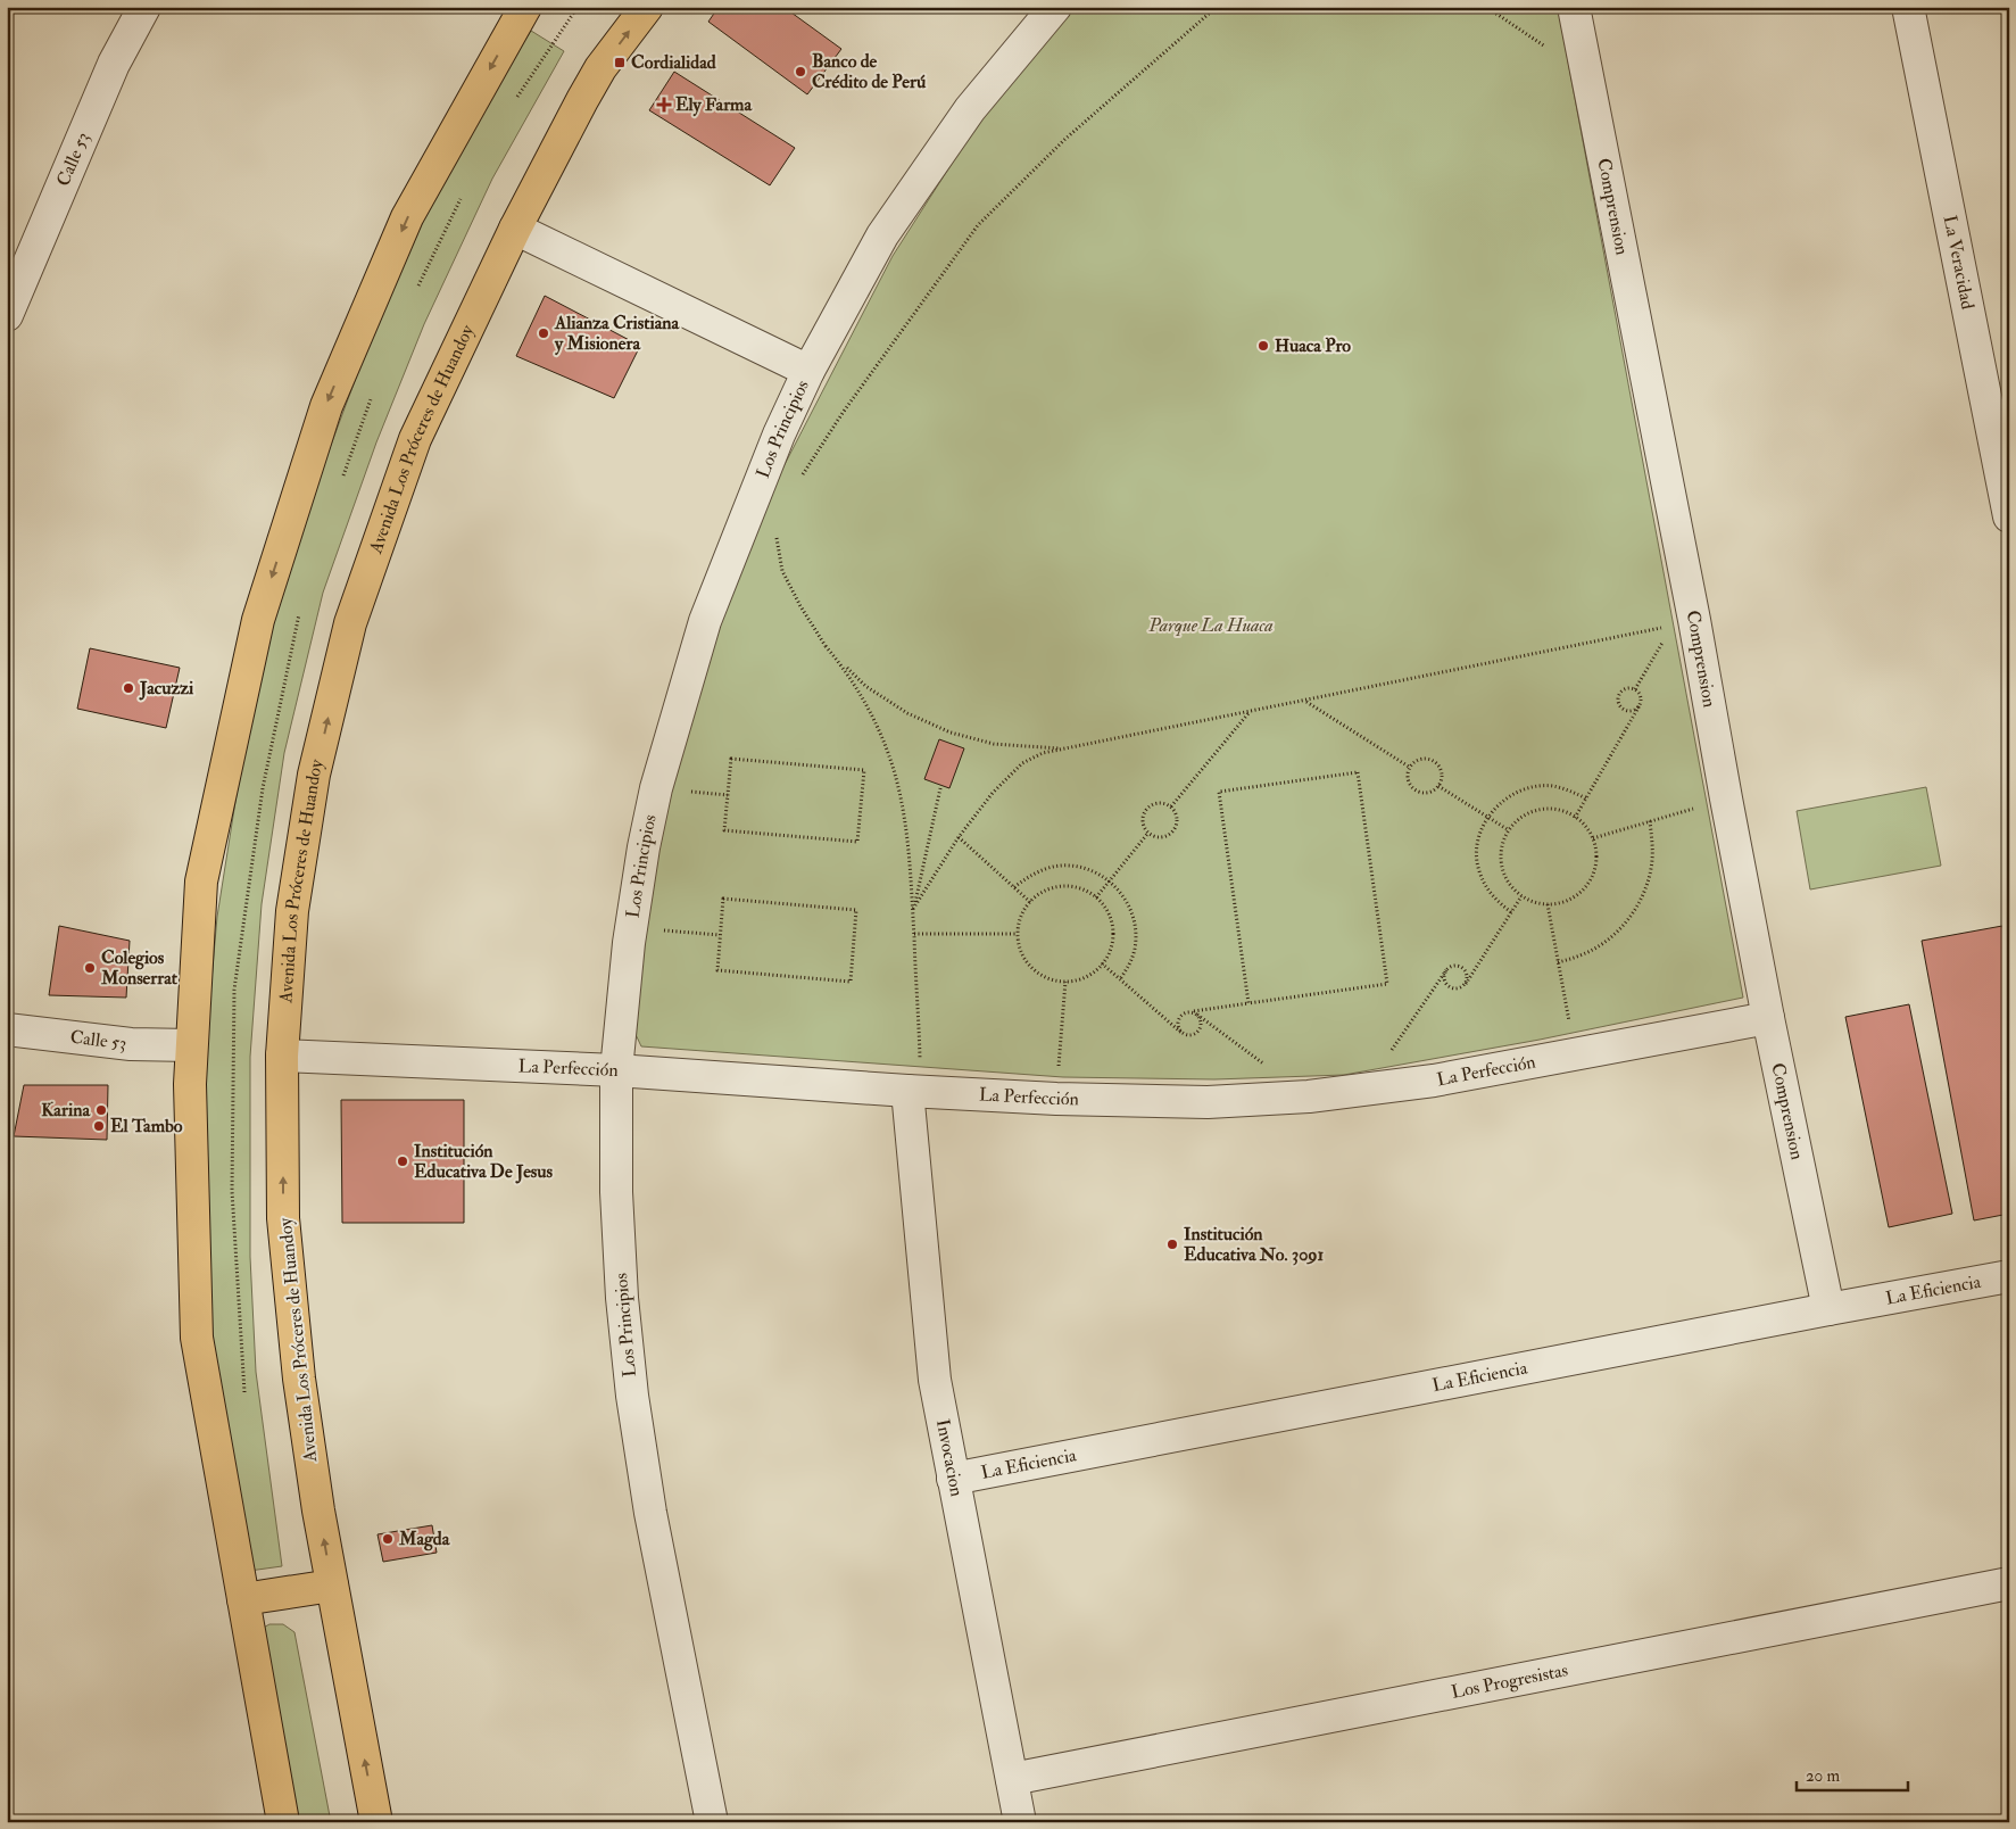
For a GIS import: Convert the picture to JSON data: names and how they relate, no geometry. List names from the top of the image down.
{
  "streets": {
    "main road": ["Avenida Los Próceres de Huandoy"],
    "street": [
      "Calle 53",
      "Comprension",
      "La Veracidad",
      "Los Principios",
      "La Perfección",
      "La Eficiencia",
      "Invocacion",
      "Los Progresistas"
    ]
  },
  "crossings": [
    ["Comprension", "La Perfección"],
    ["Comprension", "La Eficiencia"],
    ["Los Principios", "La Perfección"],
    ["Avenida Los Próceres de Huandoy", "La Perfección"],
    ["La Perfección", "Invocacion"],
    ["La Eficiencia", "Invocacion"],
    ["Invocacion", "Los Progresistas"]
  ],
  "parks": ["Parque La Huaca"],
  "places": {
    "transit": ["Cordialidad"],
    "other": [
      "Banco de Crédito de Perú",
      "Alianza Cristiana y Misionera",
      "Huaca Pro",
      "Jacuzzi",
      "Colegios Monserrat",
      "Karina",
      "El Tambo",
      "Institución Educativa De Jesus",
      "Institución Educativa No. 3091",
      "Magda"
    ],
    "health": ["Ely Farma"]
  },
  "scale_bar": "20 m"
}
